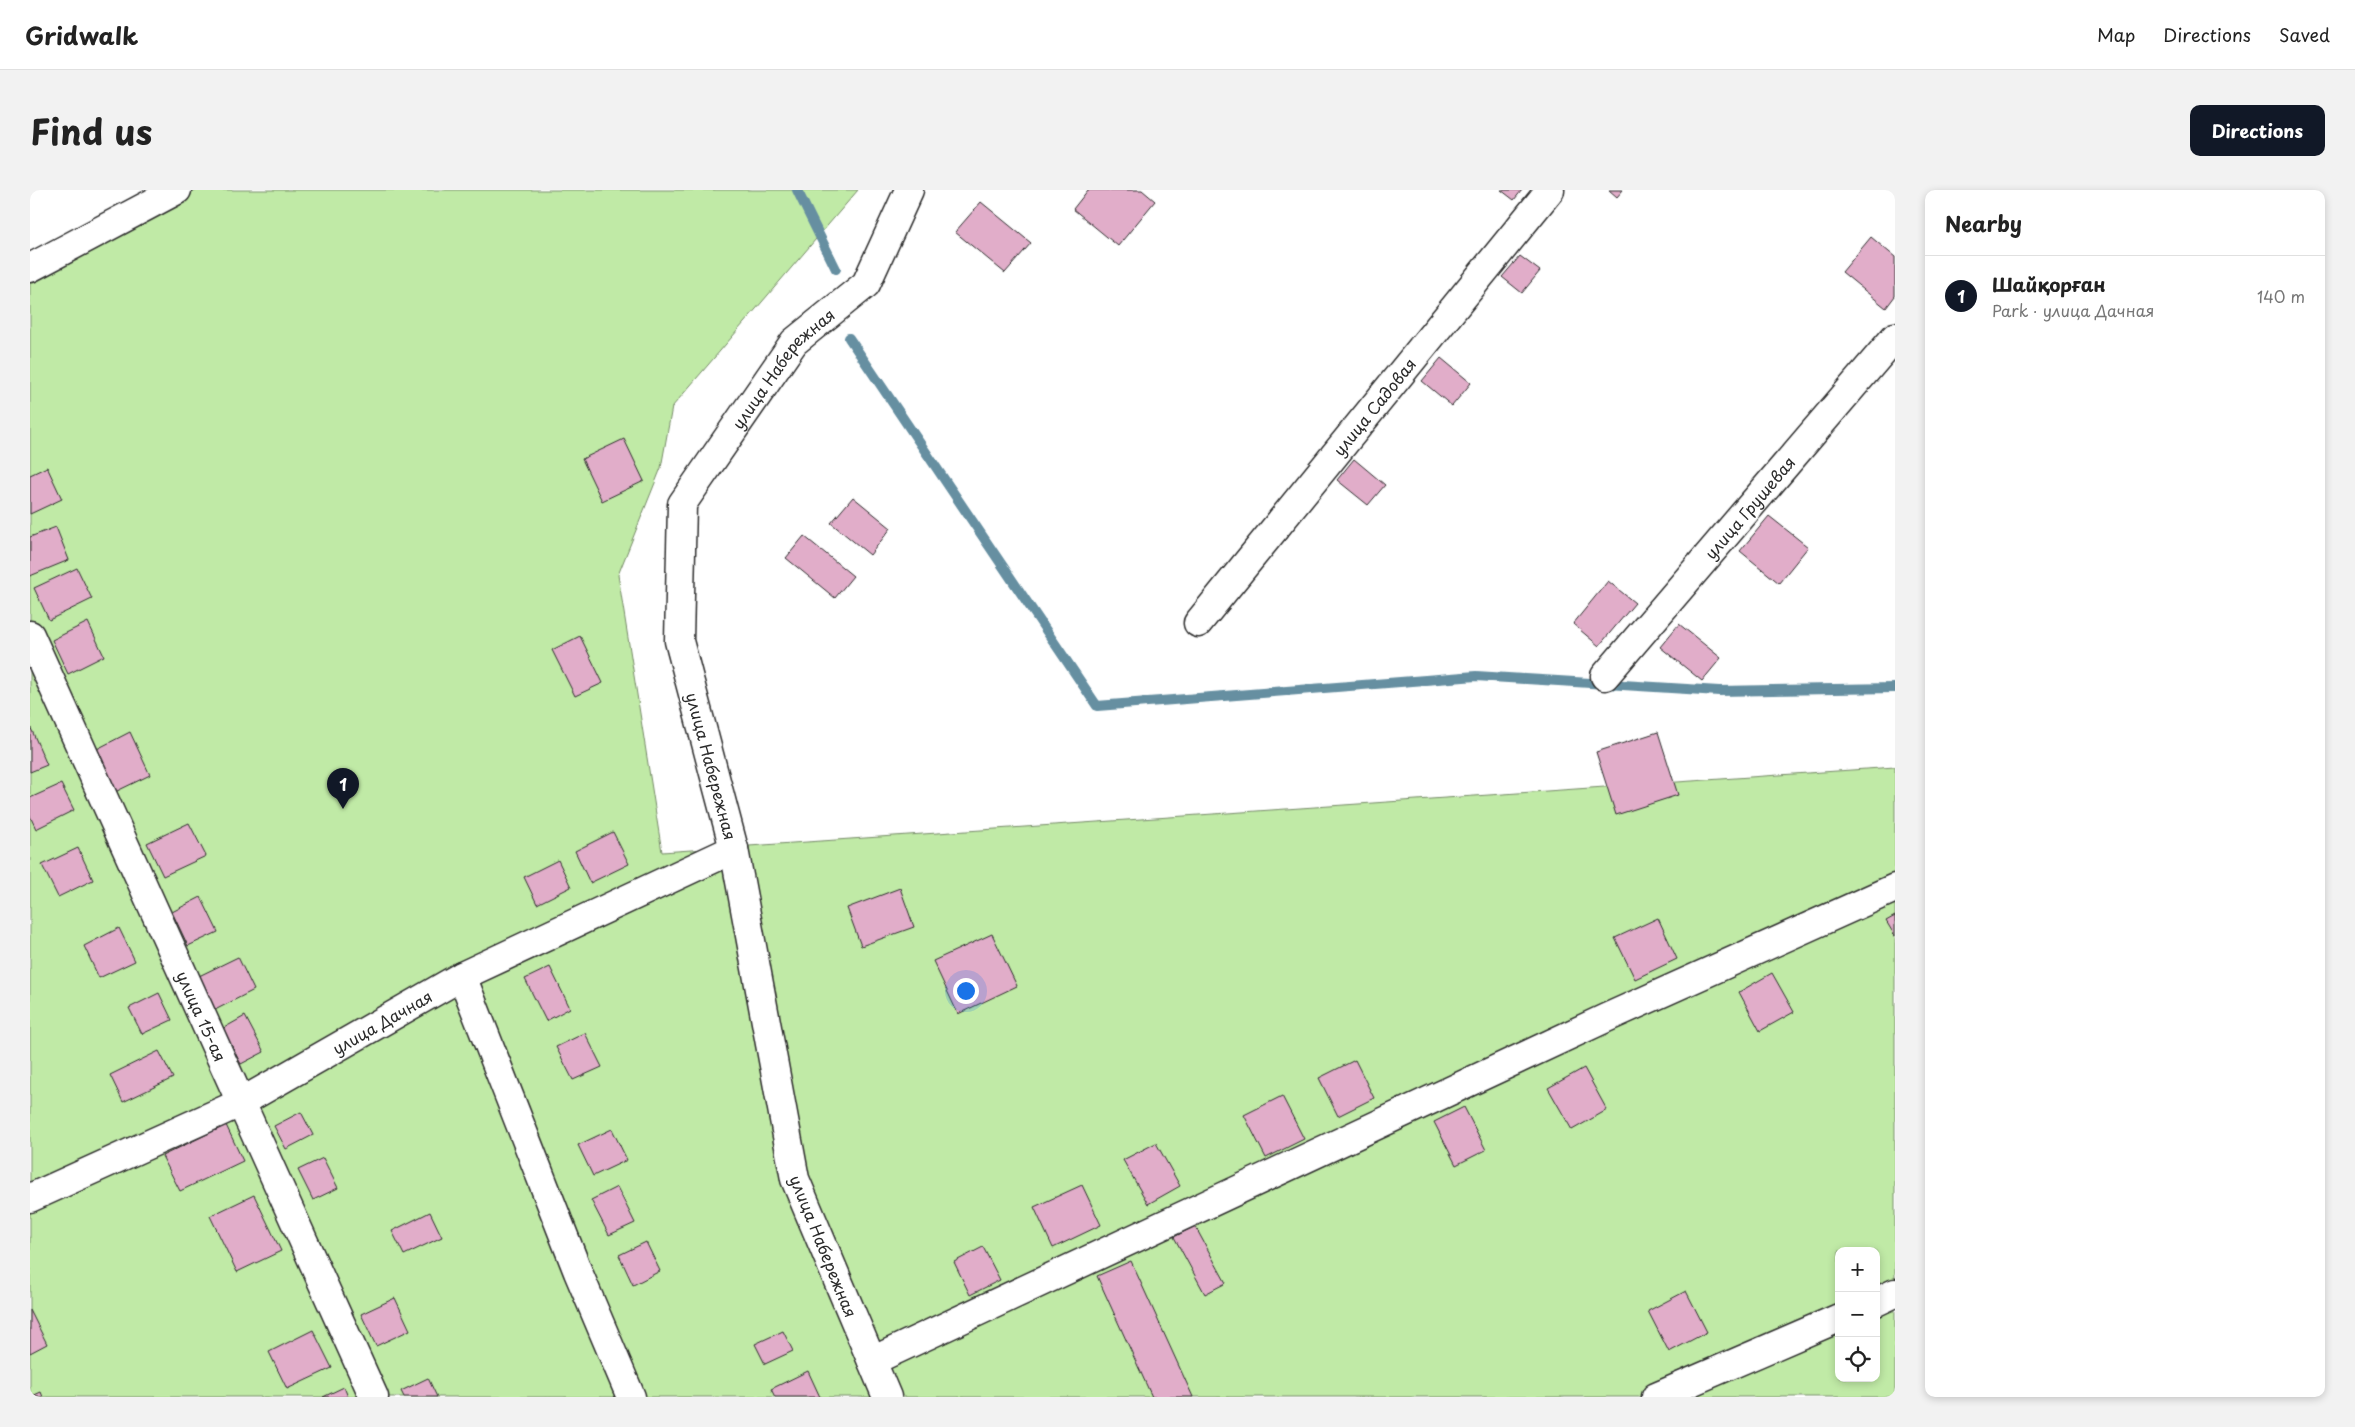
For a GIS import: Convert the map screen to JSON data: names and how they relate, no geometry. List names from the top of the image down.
{
  "streets": {
    "street": [
      "улица Набережная",
      "улица Садовая",
      "улица Грушевая",
      "улица 15-ая",
      "улица Дачная"
    ]
  },
  "crossings": [
    ["улица Набережная", "улица Дачная"],
    ["улица 15-ая", "улица Дачная"]
  ],
  "page": {
    "header": "Gridwalk",
    "nav": ["Map", "Directions", "Saved"],
    "title": "Find us",
    "buttons": "Directions",
    "heading": "Nearby",
    "list": [
      {
        "mark": "1",
        "name": "Шайқорған",
        "note": "Park · улица Дачная",
        "value": "140 m"
      }
    ],
    "pins": "1",
    "map_buttons": ["+", "−"]
  }
}
